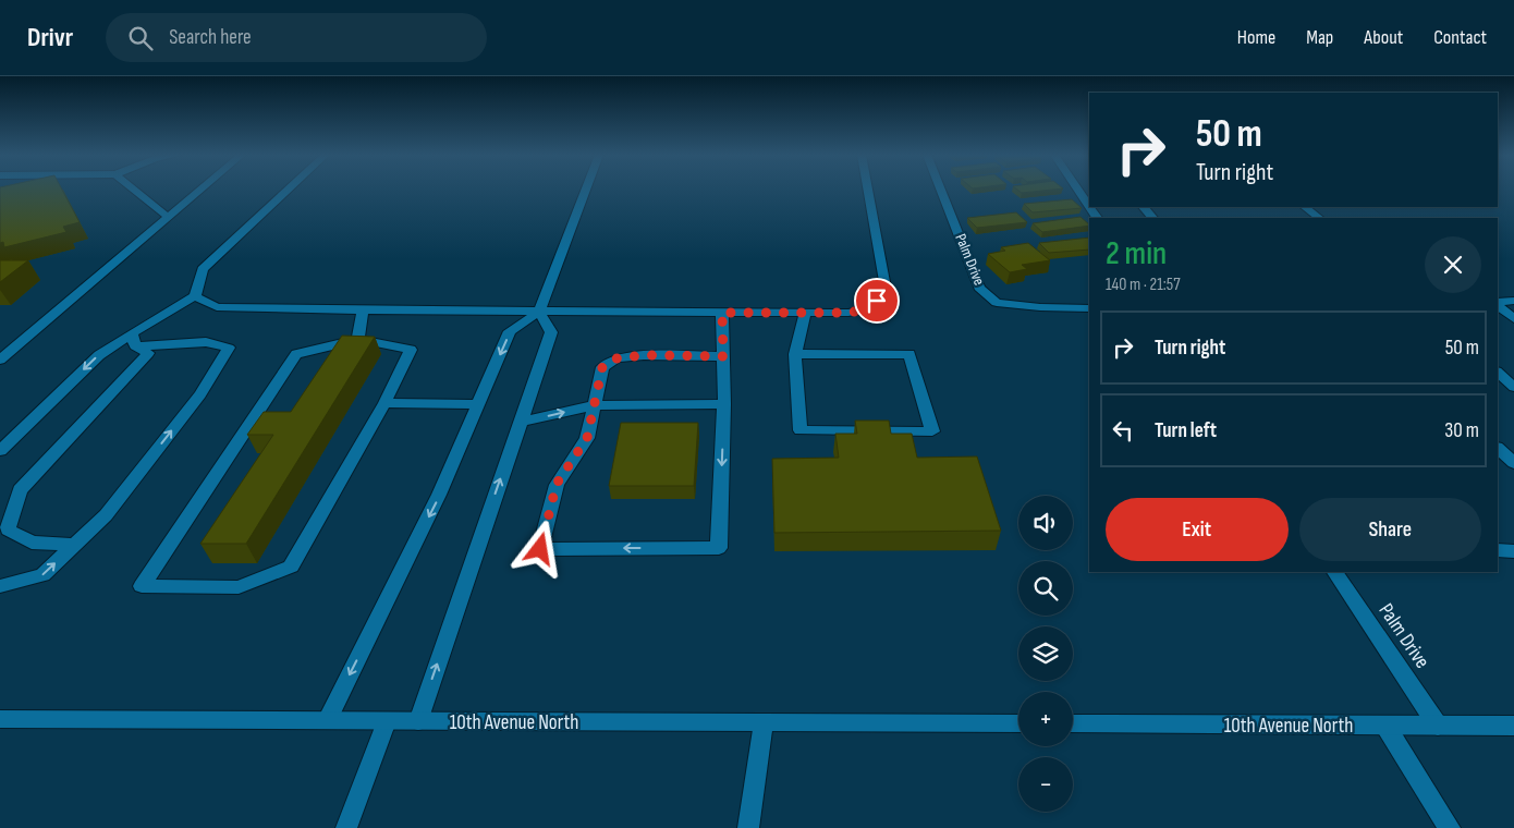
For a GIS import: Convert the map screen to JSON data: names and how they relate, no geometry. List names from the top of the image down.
{
  "streets": {
    "street": ["Palm Drive", "10th Avenue North"]
  },
  "crossings": [
    ["Palm Drive", "10th Avenue North"]
  ],
  "page": {
    "header": "Drivr",
    "search": "Search here",
    "nav": [
      "Home",
      "Map",
      "About",
      "Contact"
    ],
    "turn": ["50 m", "Turn right"],
    "heading": ["2 min", "140 m · 21:57"],
    "list": [
      {
        "name": "Turn right",
        "value": "50 m"
      },
      {
        "name": "Turn left",
        "value": "30 m"
      }
    ],
    "buttons": ["Exit", "Share"],
    "map_buttons": ["+", "−"]
  }
}
